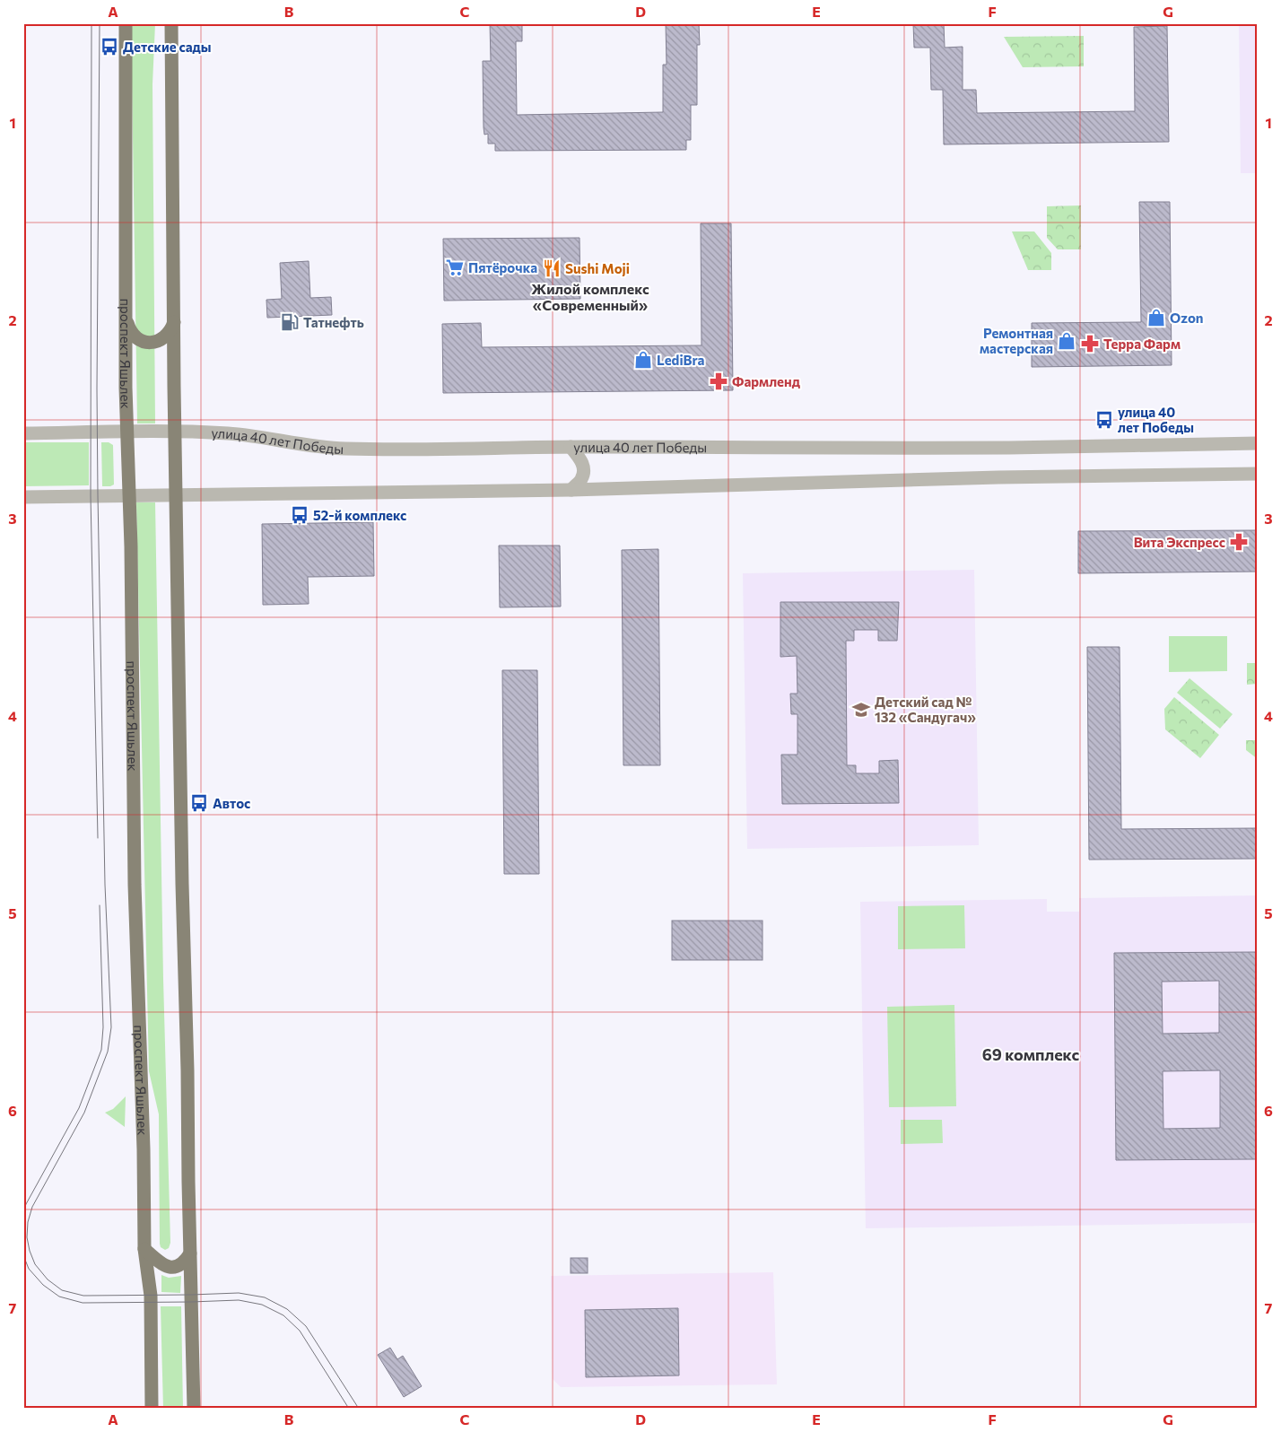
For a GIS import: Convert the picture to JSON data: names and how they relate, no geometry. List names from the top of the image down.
{
  "streets": {
    "main road": ["проспект Яшьлек"],
    "street": ["улица 40 лет Победы"]
  },
  "crossings": [
    ["проспект Яшьлек", "улица 40 лет Победы"]
  ],
  "districts": ["Жилой комплекс «Современный»", "69 комплекс"],
  "places": {
    "bus stop": [
      "Детские сады",
      "улица 40 лет Победы",
      "52-й комплекс",
      "Автос"
    ],
    "supermarket": ["Пятёрочка"],
    "restaurant": ["Sushi Moji"],
    "shop": ["Ozon", "Ремонтная мастерская", "LediBra"],
    "fuel station": ["Татнефть"],
    "pharmacy": ["Терра Фарм", "Фармленд", "Вита Экспресс"],
    "school or university": ["Детский сад № 132 «Сандугач»"]
  },
  "grid": {
    "columns": [
      "A",
      "B",
      "C",
      "D",
      "E",
      "F",
      "G"
    ],
    "rows": [
      "1",
      "2",
      "3",
      "4",
      "5",
      "6",
      "7"
    ]
  }
}
